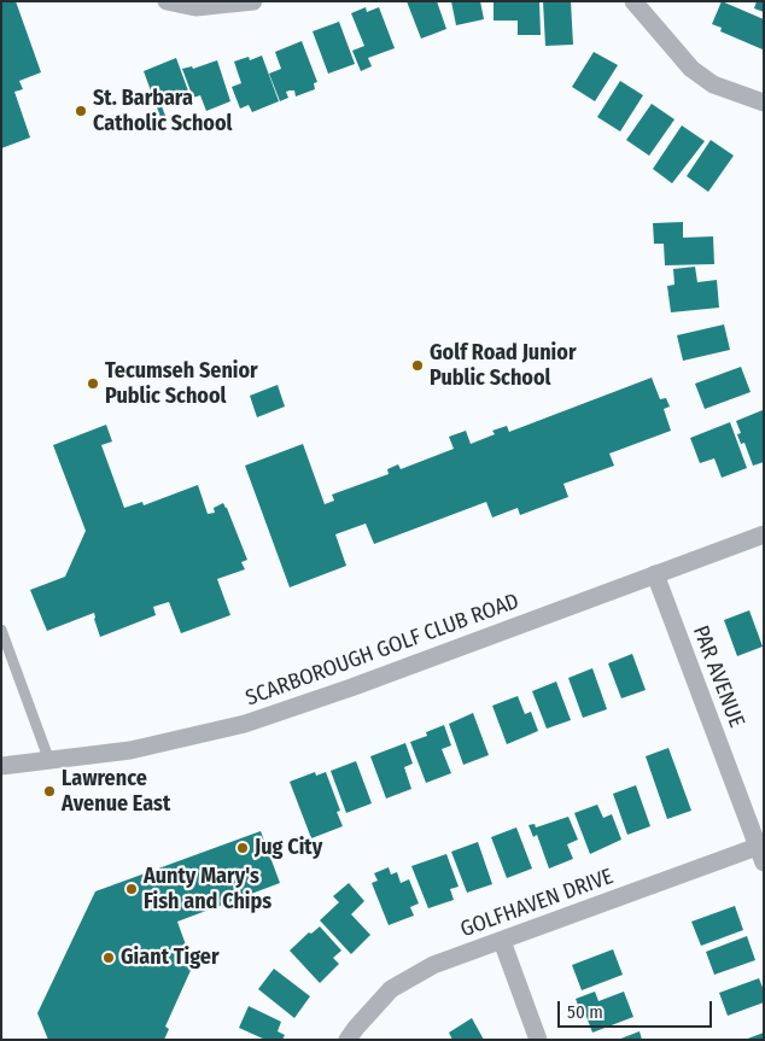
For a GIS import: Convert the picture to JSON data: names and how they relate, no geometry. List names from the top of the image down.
{
  "streets": {
    "street": ["SCARBOROUGH GOLF CLUB ROAD", "PAR AVENUE", "GOLFHAVEN DRIVE"]
  },
  "crossings": [
    ["SCARBOROUGH GOLF CLUB ROAD", "PAR AVENUE"],
    ["PAR AVENUE", "GOLFHAVEN DRIVE"]
  ],
  "places": [
    "St. Barbara Catholic School",
    "Golf Road Junior Public School",
    "Tecumseh Senior Public School",
    "Lawrence Avenue East",
    "Jug City",
    "Aunty Mary's Fish and Chips",
    "Giant Tiger"
  ],
  "scale_bar": "50 m"
}
